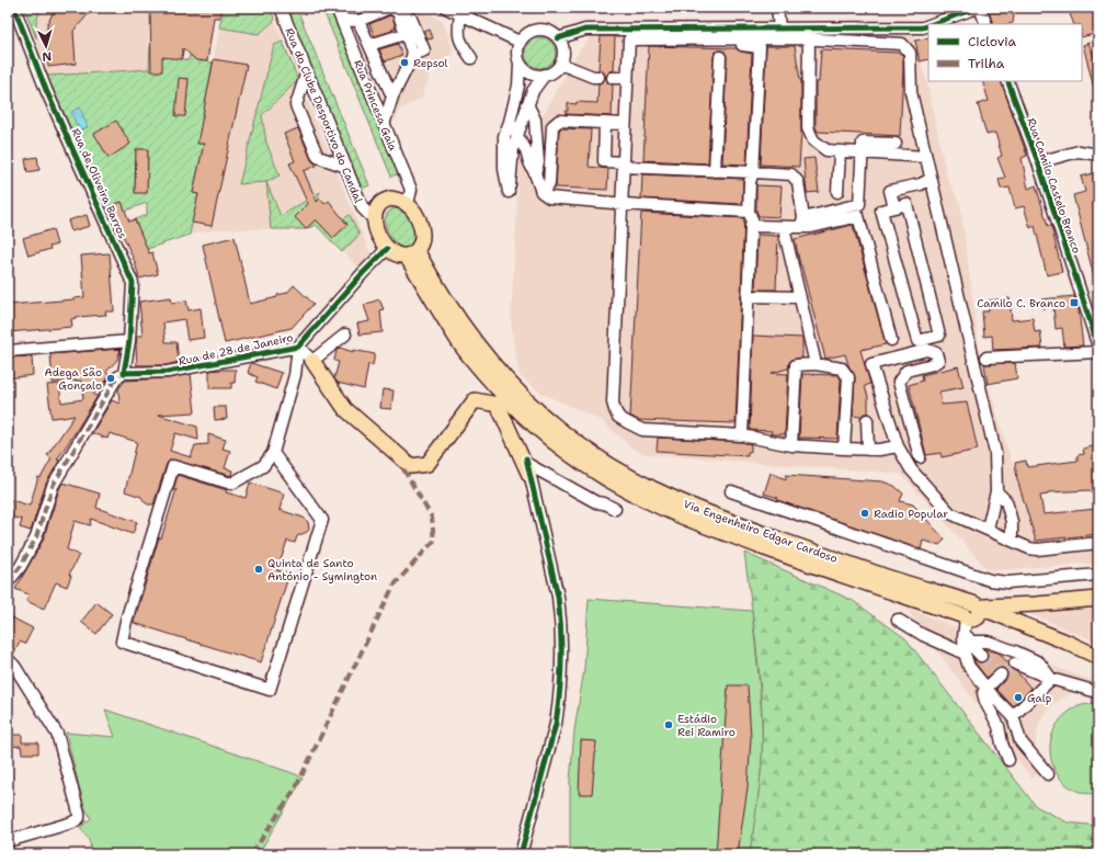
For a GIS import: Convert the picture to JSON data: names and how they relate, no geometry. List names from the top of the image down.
{
  "streets": {
    "main road": ["Via Engenheiro Edgar Cardoso"],
    "street": [
      "Rua Princesa Gaia",
      "Rua do Clube Desportivo do Candal",
      "Rua de Oliveira Barros",
      "Rua Camilo Castelo Branco",
      "Rua de 28 de Janeiro"
    ]
  },
  "crossings": [
    ["Rua Princesa Gaia", "Rua do Clube Desportivo do Candal"],
    ["Rua Princesa Gaia", "Rua de 28 de Janeiro"],
    ["Rua Princesa Gaia", "Via Engenheiro Edgar Cardoso"],
    ["Rua do Clube Desportivo do Candal", "Rua de 28 de Janeiro"],
    ["Rua do Clube Desportivo do Candal", "Via Engenheiro Edgar Cardoso"],
    ["Rua de Oliveira Barros", "Rua de 28 de Janeiro"],
    ["Rua de 28 de Janeiro", "Via Engenheiro Edgar Cardoso"]
  ],
  "places": {
    "other": [
      "Repsol",
      "Adega São Gonçalo",
      "Radio Popular",
      "Quinta de Santo António - Symington",
      "Galp",
      "Estádio Rei Ramiro"
    ],
    "transit": ["Camilo C. Branco"]
  },
  "legend": ["Ciclovia", "Trilha"],
  "north": "bottom"
}
